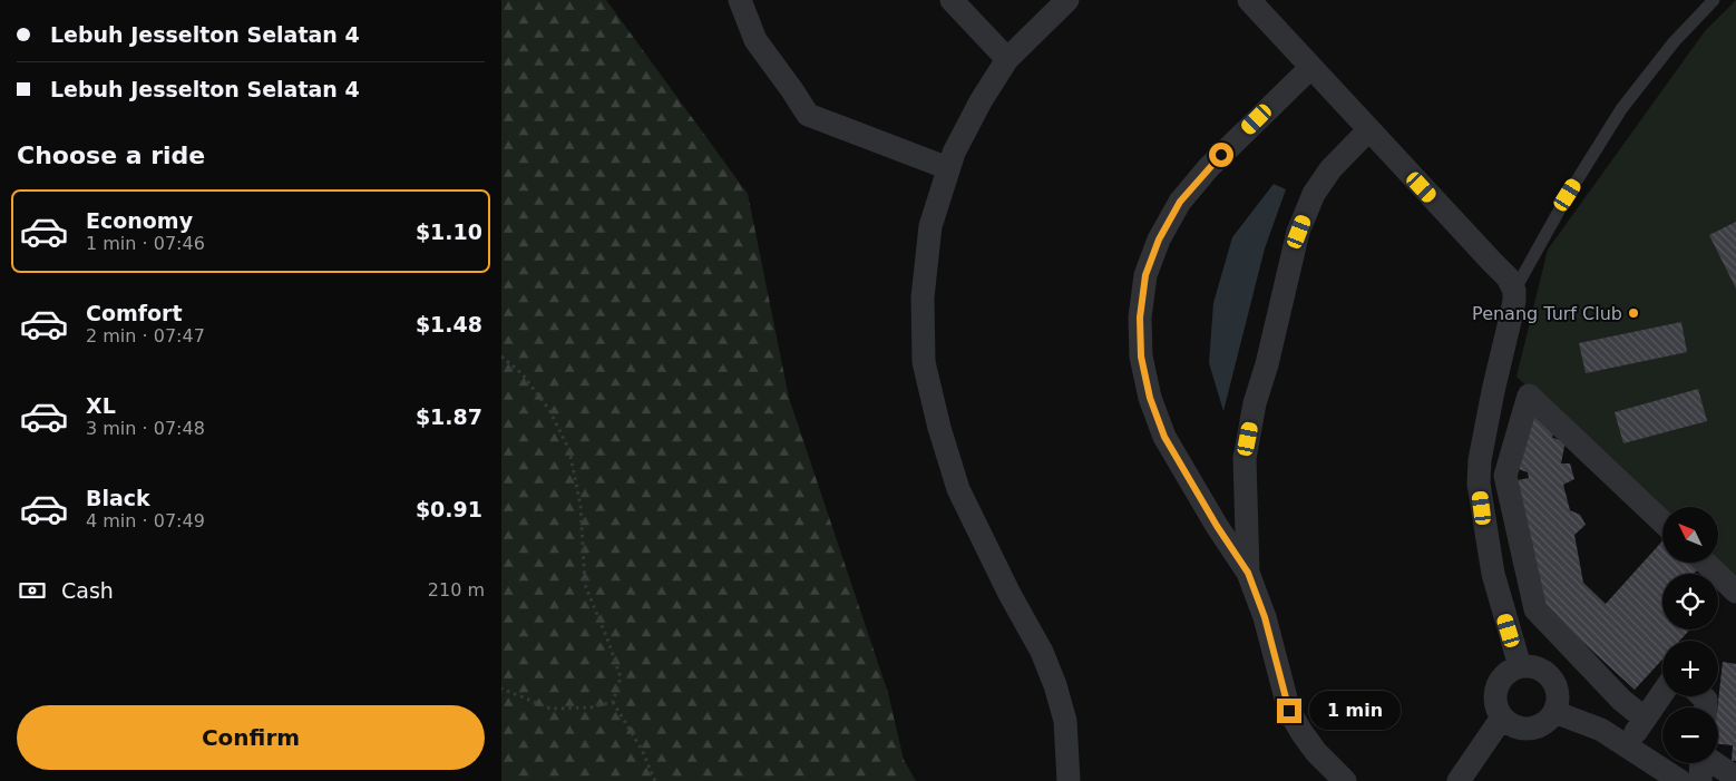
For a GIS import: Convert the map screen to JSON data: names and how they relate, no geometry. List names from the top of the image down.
{
  "places": ["Penang Turf Club"],
  "north": "top left",
  "page": {
    "banner": ["Lebuh Jesselton Selatan 4", "Lebuh Jesselton Selatan 4"],
    "heading": "Choose a ride",
    "list": [
      {
        "name": "Economy",
        "note": "1 min · 07:46",
        "value": "$1.10"
      },
      {
        "name": "Comfort",
        "note": "2 min · 07:47",
        "value": "$1.48"
      },
      {
        "name": "XL",
        "note": "3 min · 07:48",
        "value": "$1.87"
      },
      {
        "name": "Black",
        "note": "4 min · 07:49",
        "value": "$0.91"
      }
    ],
    "map_buttons": ["+", "−"],
    "pay": ["Cash", "210 m"],
    "bubble": "1 min",
    "buttons": "Confirm"
  }
}
